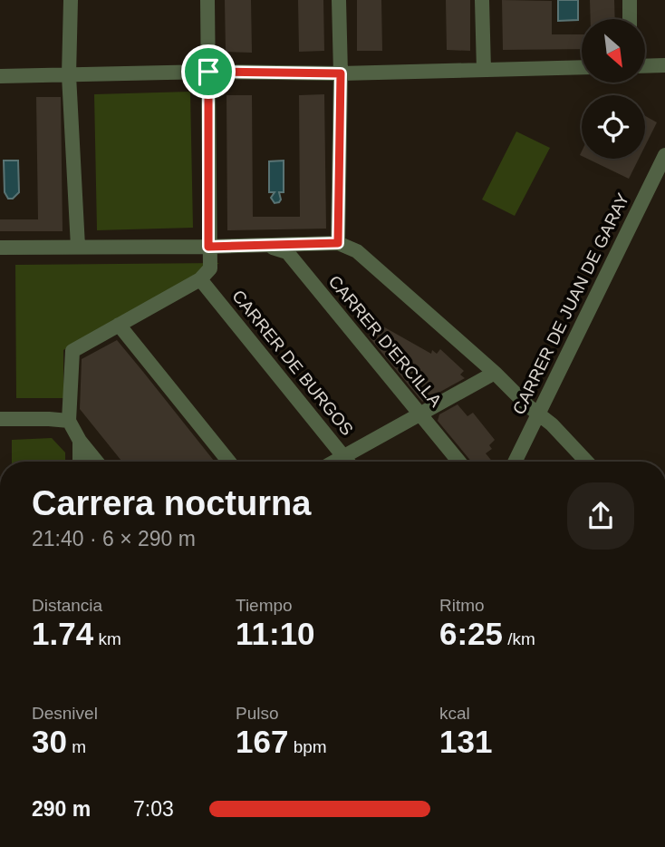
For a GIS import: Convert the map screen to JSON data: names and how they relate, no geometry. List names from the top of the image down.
{
  "streets": {
    "street": ["CARRER DE JUAN DE GARAY", "CARRER D'ERCILLA", "CARRER DE BURGOS"]
  },
  "north": "bottom right",
  "page": {
    "heading": ["Carrera nocturna", "21:40 · 6 × 290 m"],
    "stats": [
      ["Distancia", "1.74 km"],
      ["Tiempo", "11:10"],
      ["Ritmo", "6:25 /km"],
      ["Desnivel", "30 m"],
      ["Pulso", "167 bpm"],
      ["kcal", "131"]
    ],
    "list": [
      {
        "name": "290 m",
        "note": "7:03"
      }
    ]
  }
}
